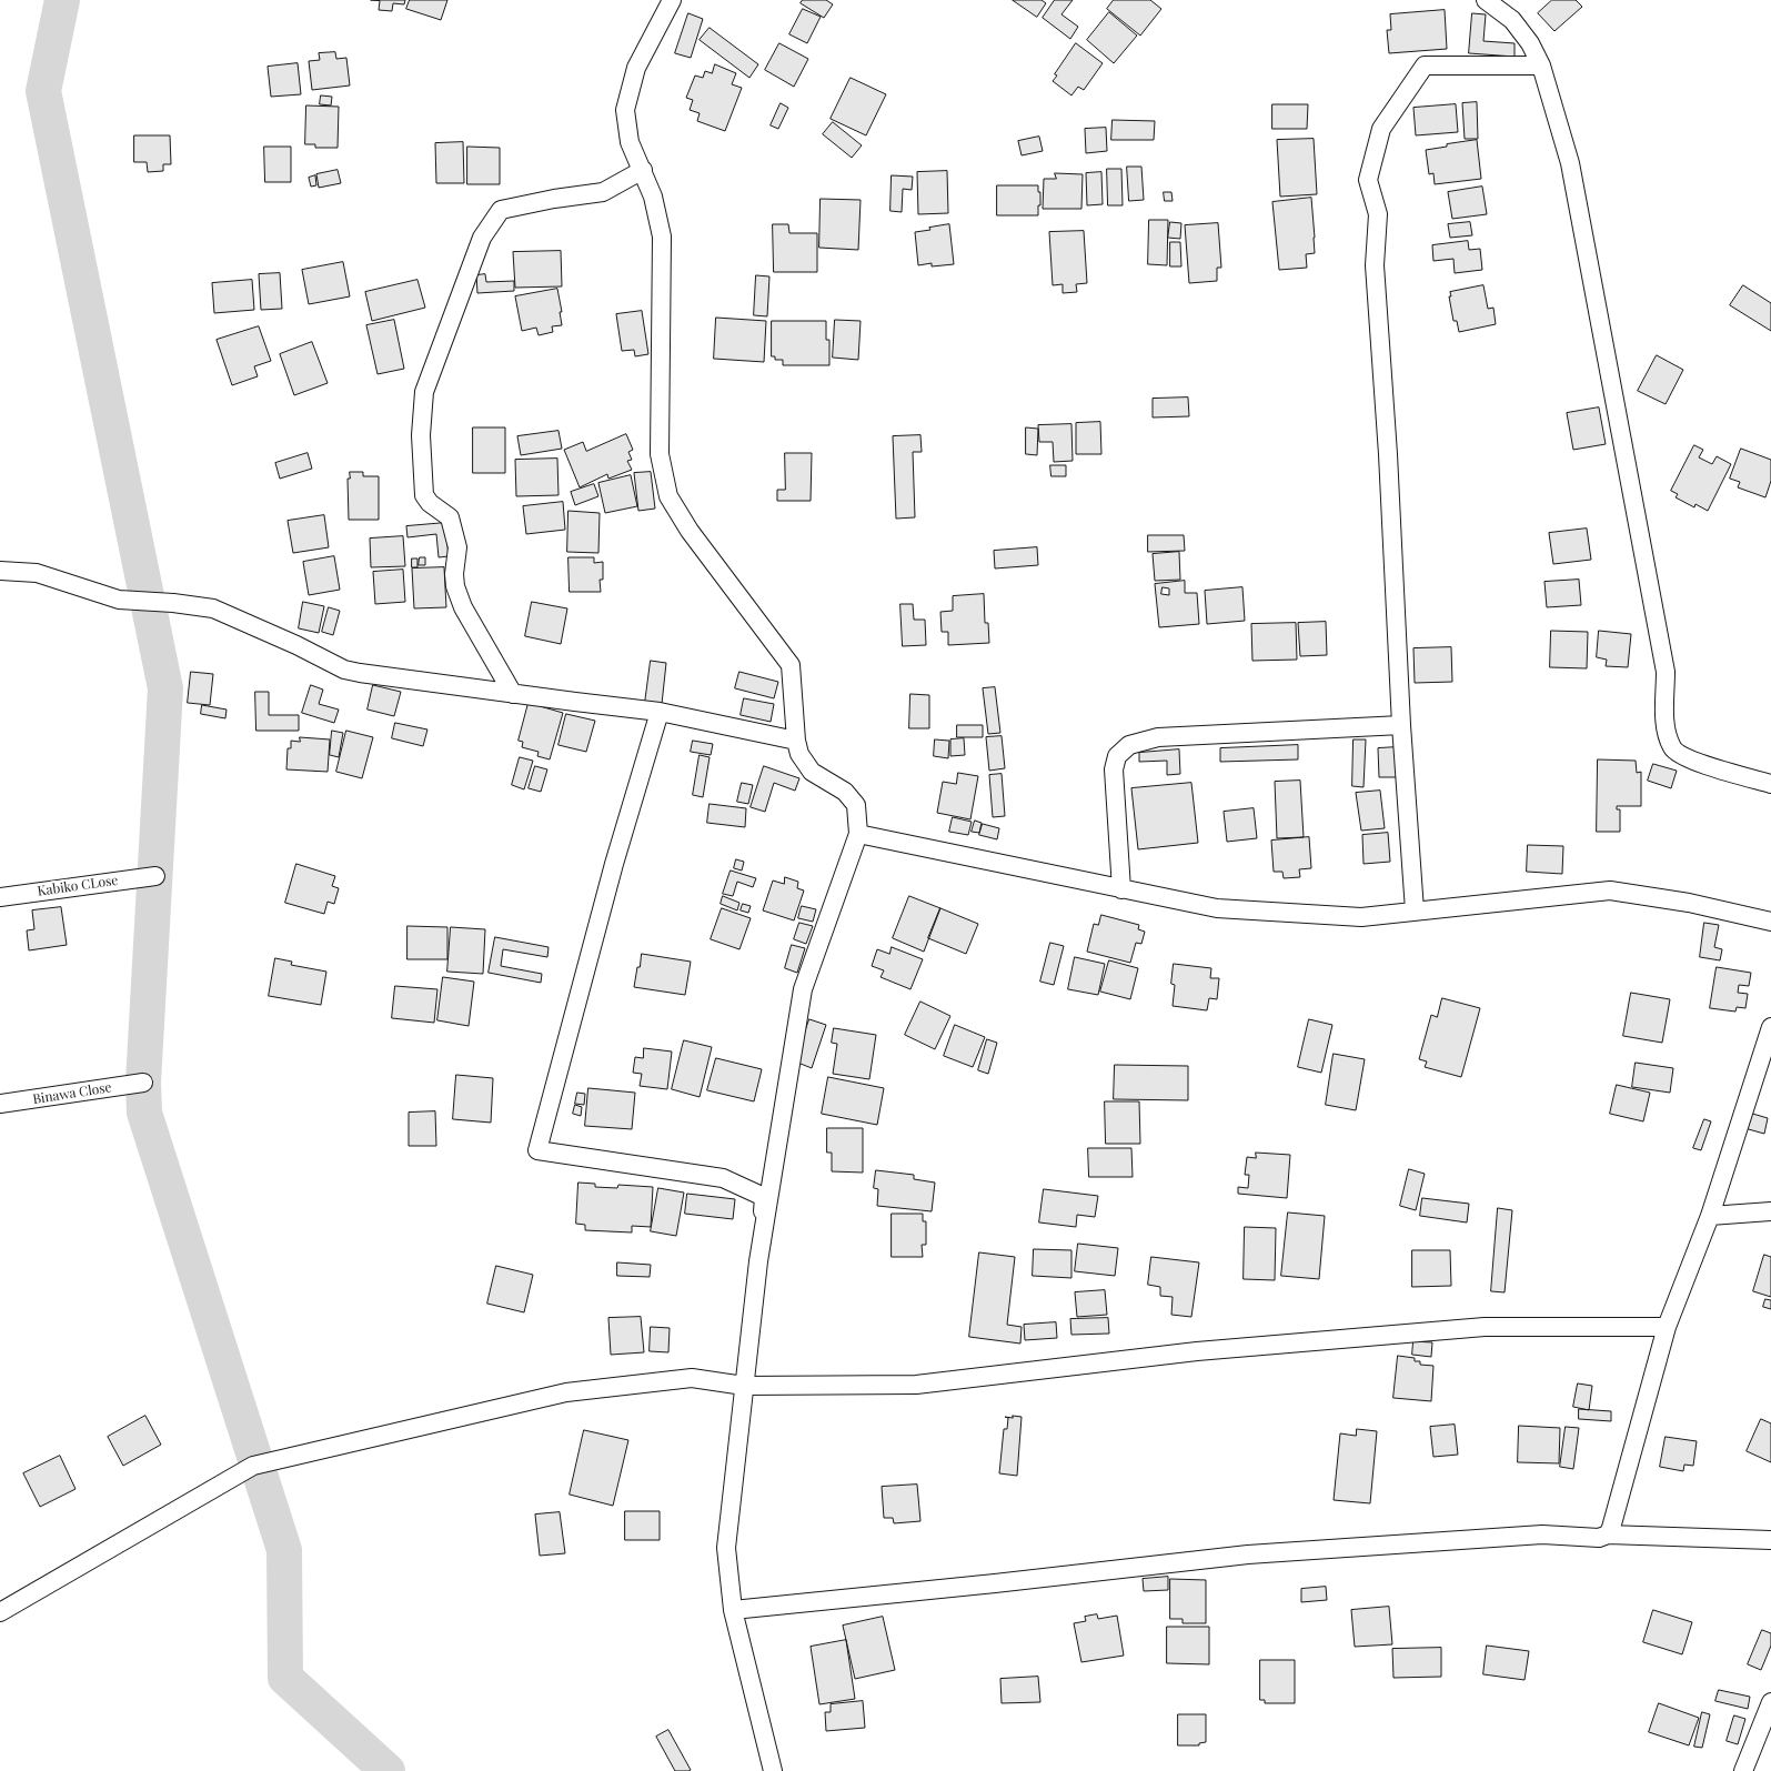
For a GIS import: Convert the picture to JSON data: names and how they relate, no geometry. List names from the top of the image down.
{
  "streets": {
    "street": ["Kabiko CLose", "Binawa Close"]
  }
}
